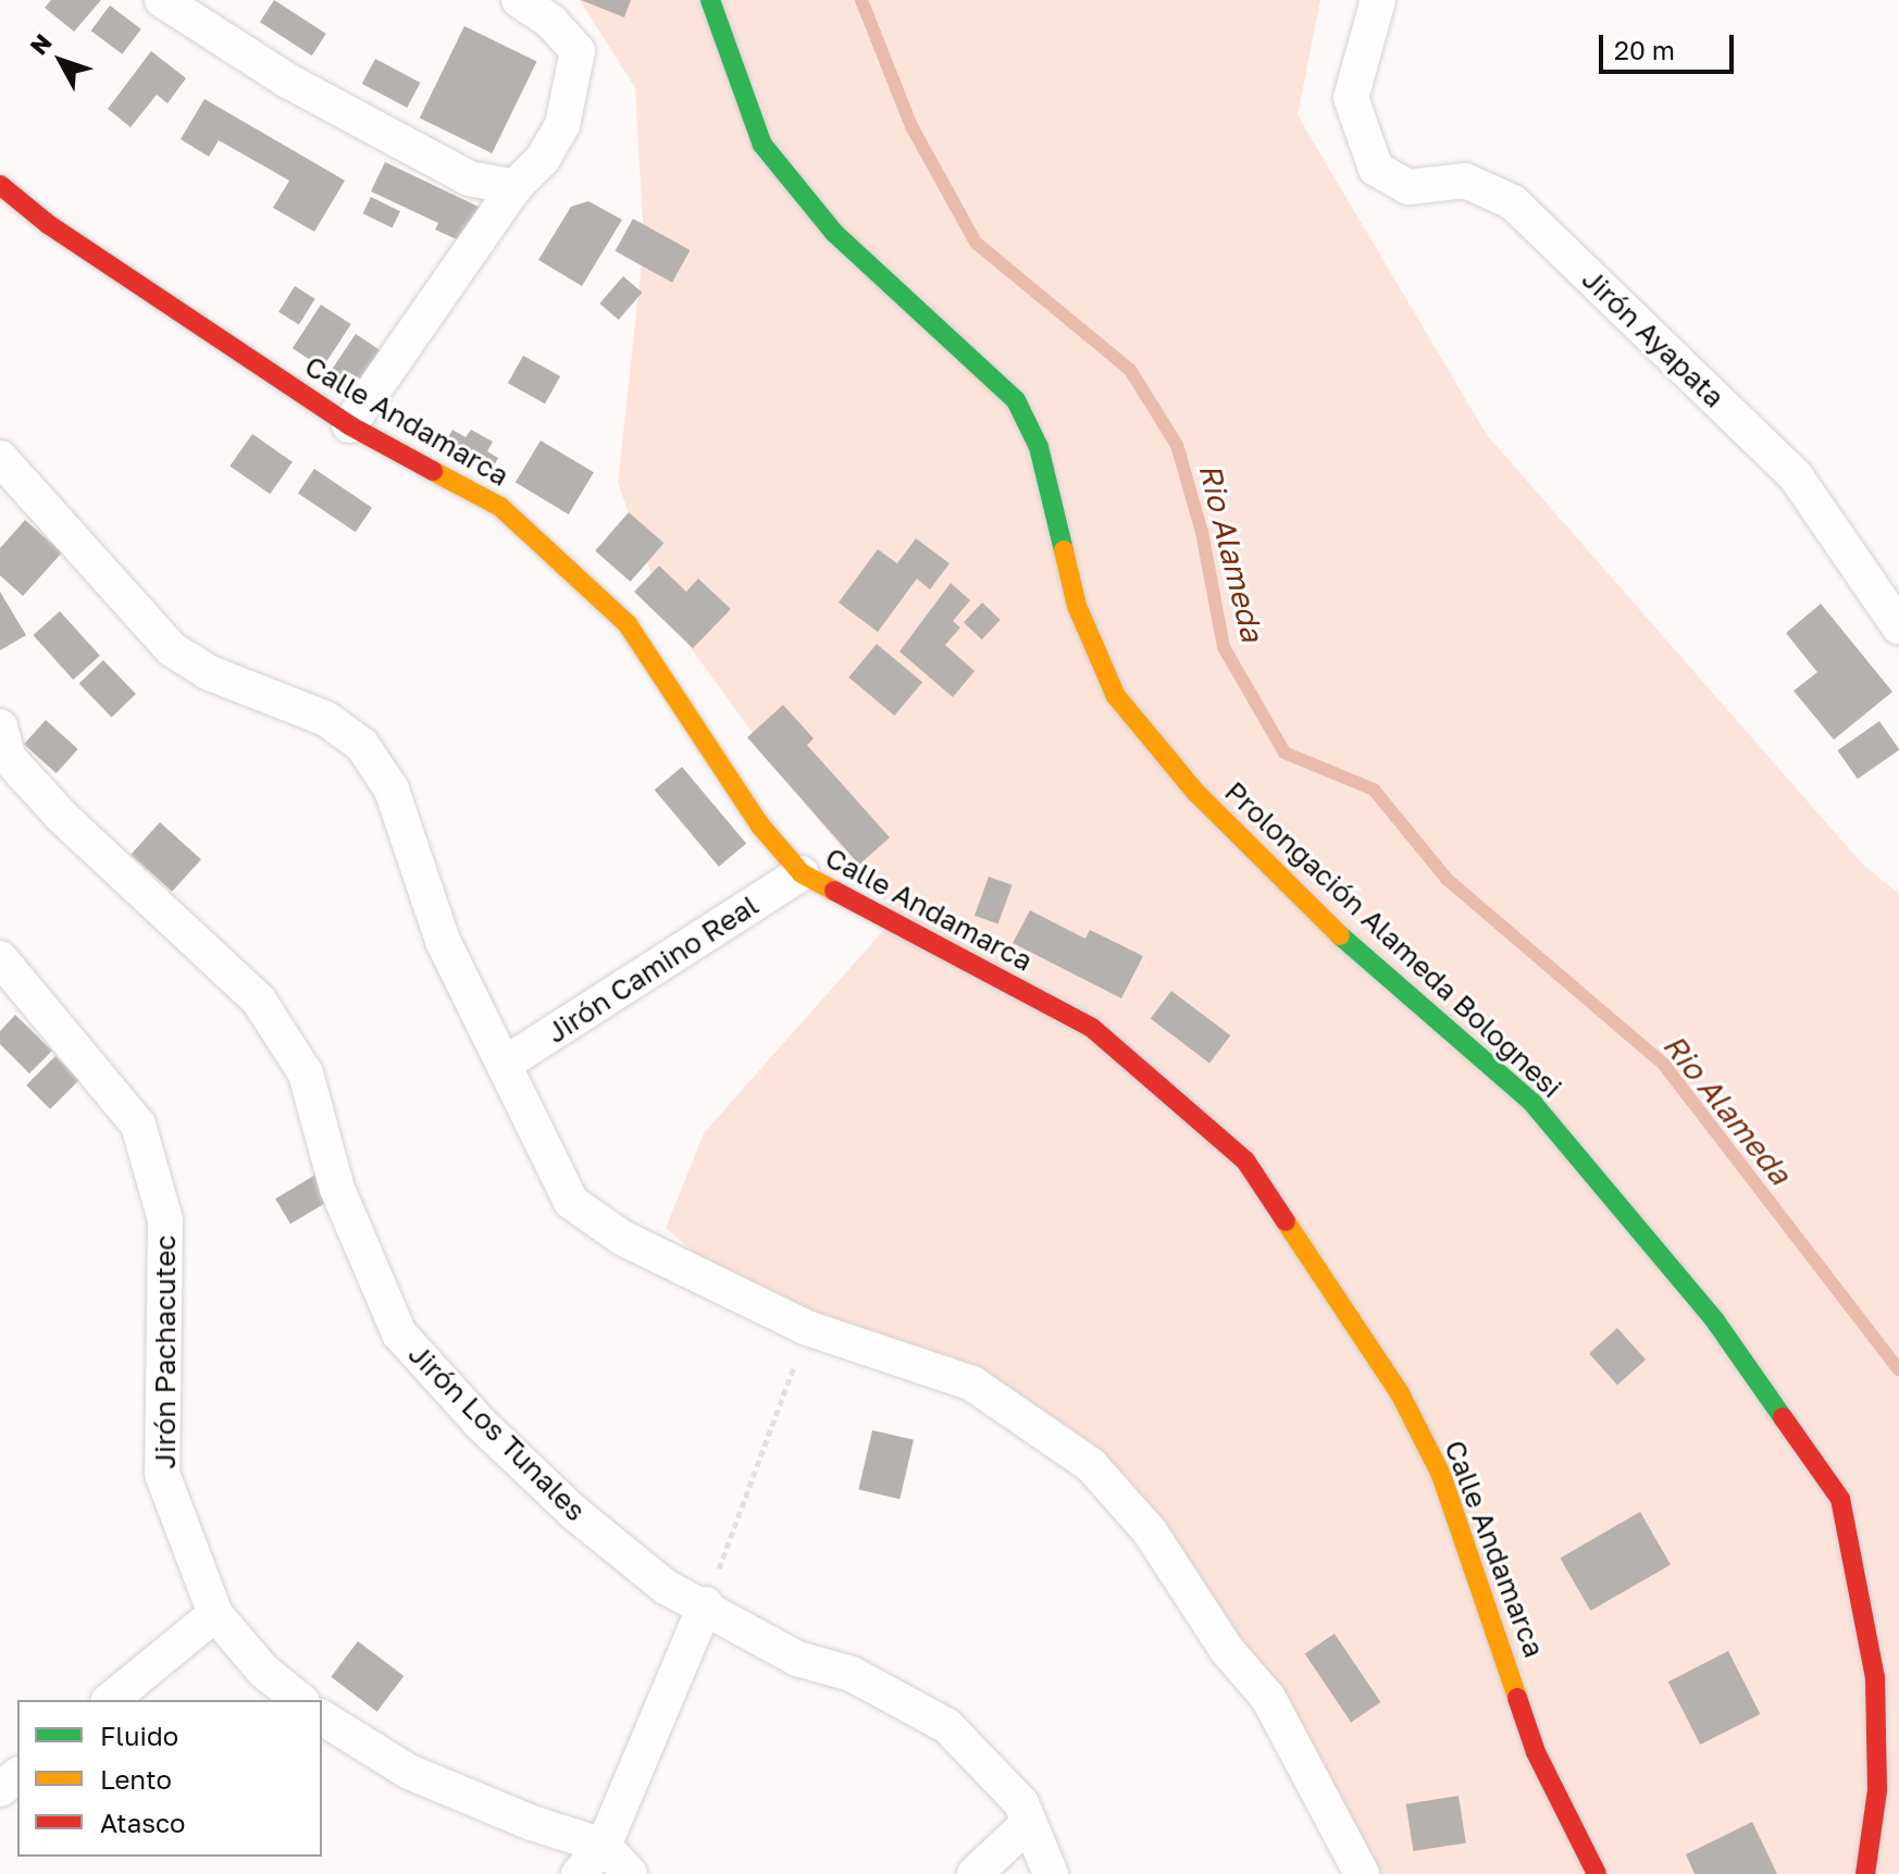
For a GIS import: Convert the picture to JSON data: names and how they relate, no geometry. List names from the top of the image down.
{
  "streets": {
    "street": [
      "Jirón Ayapata",
      "Calle Andamarca",
      "Prolongación Alameda Bolognesi",
      "Jirón Camino Real",
      "Jirón Pachacutec",
      "Jirón Los Tunales"
    ]
  },
  "crossings": [
    ["Calle Andamarca", "Jirón Camino Real"]
  ],
  "water": ["Rio Alameda"],
  "legend": ["Fluido", "Lento", "Atasco"],
  "scale_bar": "20 m",
  "north": "top left"
}
